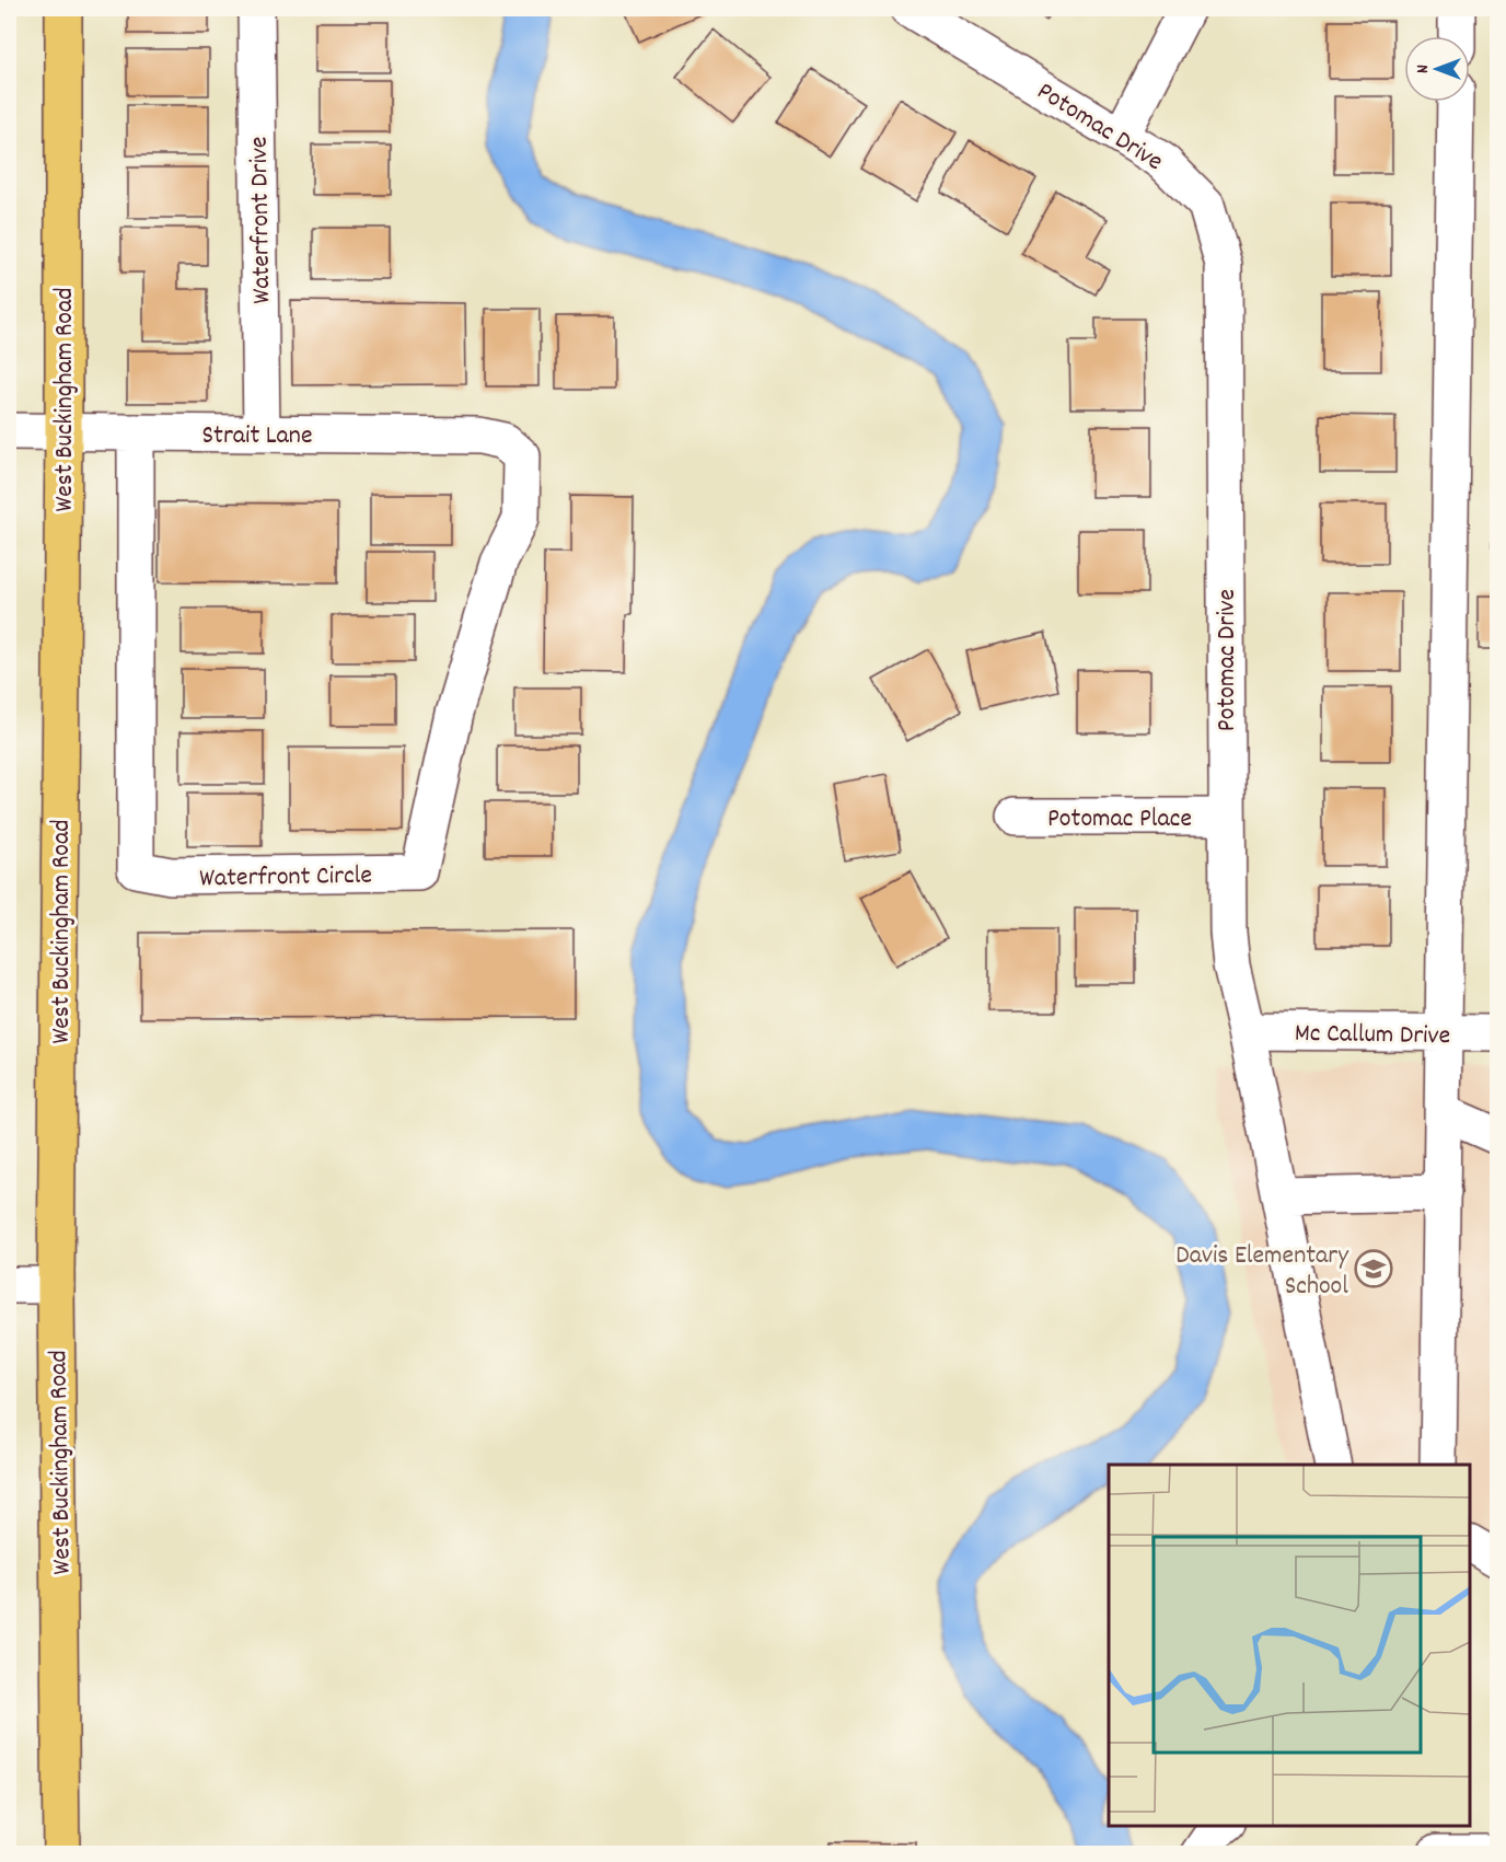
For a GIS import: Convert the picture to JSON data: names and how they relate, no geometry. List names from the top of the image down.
{
  "streets": {
    "main road": ["West Buckingham Road"],
    "street": [
      "Potomac Drive",
      "Waterfront Drive",
      "Strait Lane",
      "Potomac Place",
      "Waterfront Circle",
      "Mc Callum Drive"
    ]
  },
  "crossings": [
    ["Potomac Drive", "Potomac Place"],
    ["Potomac Drive", "Mc Callum Drive"],
    ["Waterfront Drive", "Strait Lane"],
    ["West Buckingham Road", "Strait Lane"],
    ["Strait Lane", "Waterfront Circle"]
  ],
  "places": {
    "school or university": ["Davis Elementary School"]
  },
  "north": "left"
}
